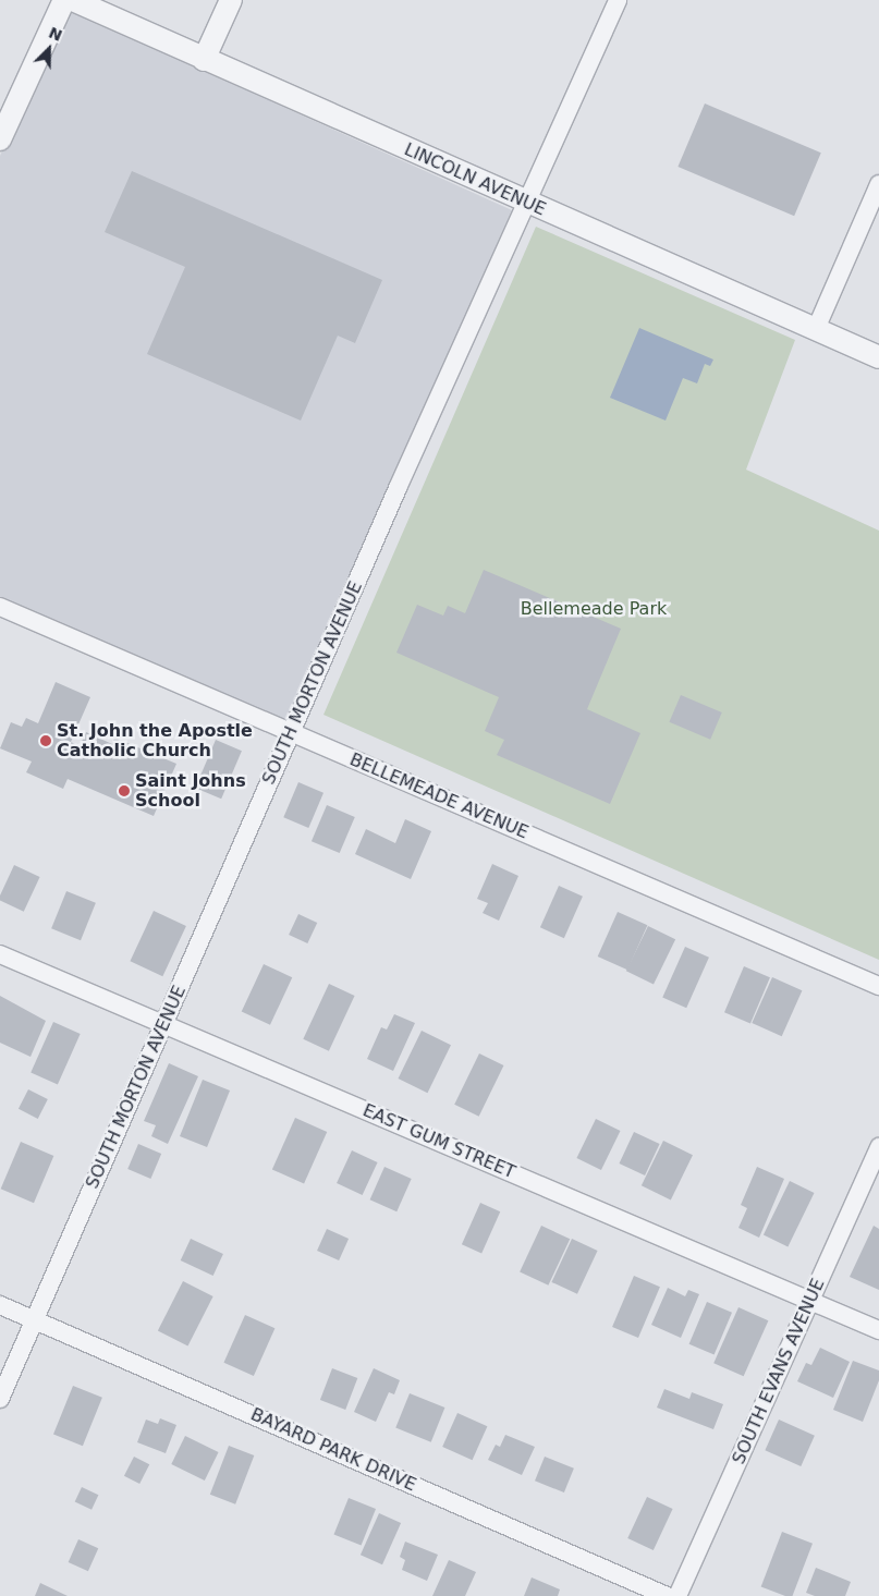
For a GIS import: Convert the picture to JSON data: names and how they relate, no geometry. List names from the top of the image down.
{
  "streets": {
    "street": [
      "LINCOLN AVENUE",
      "SOUTH MORTON AVENUE",
      "BELLEMEADE AVENUE",
      "EAST GUM STREET",
      "SOUTH EVANS AVENUE",
      "BAYARD PARK DRIVE"
    ]
  },
  "crossings": [
    ["LINCOLN AVENUE", "SOUTH MORTON AVENUE"],
    ["SOUTH MORTON AVENUE", "BELLEMEADE AVENUE"],
    ["SOUTH MORTON AVENUE", "EAST GUM STREET"],
    ["SOUTH MORTON AVENUE", "BAYARD PARK DRIVE"],
    ["EAST GUM STREET", "SOUTH EVANS AVENUE"]
  ],
  "parks": ["Bellemeade Park"],
  "places": ["St. John the Apostle Catholic Church", "Saint Johns School"],
  "north": "top right"
}
